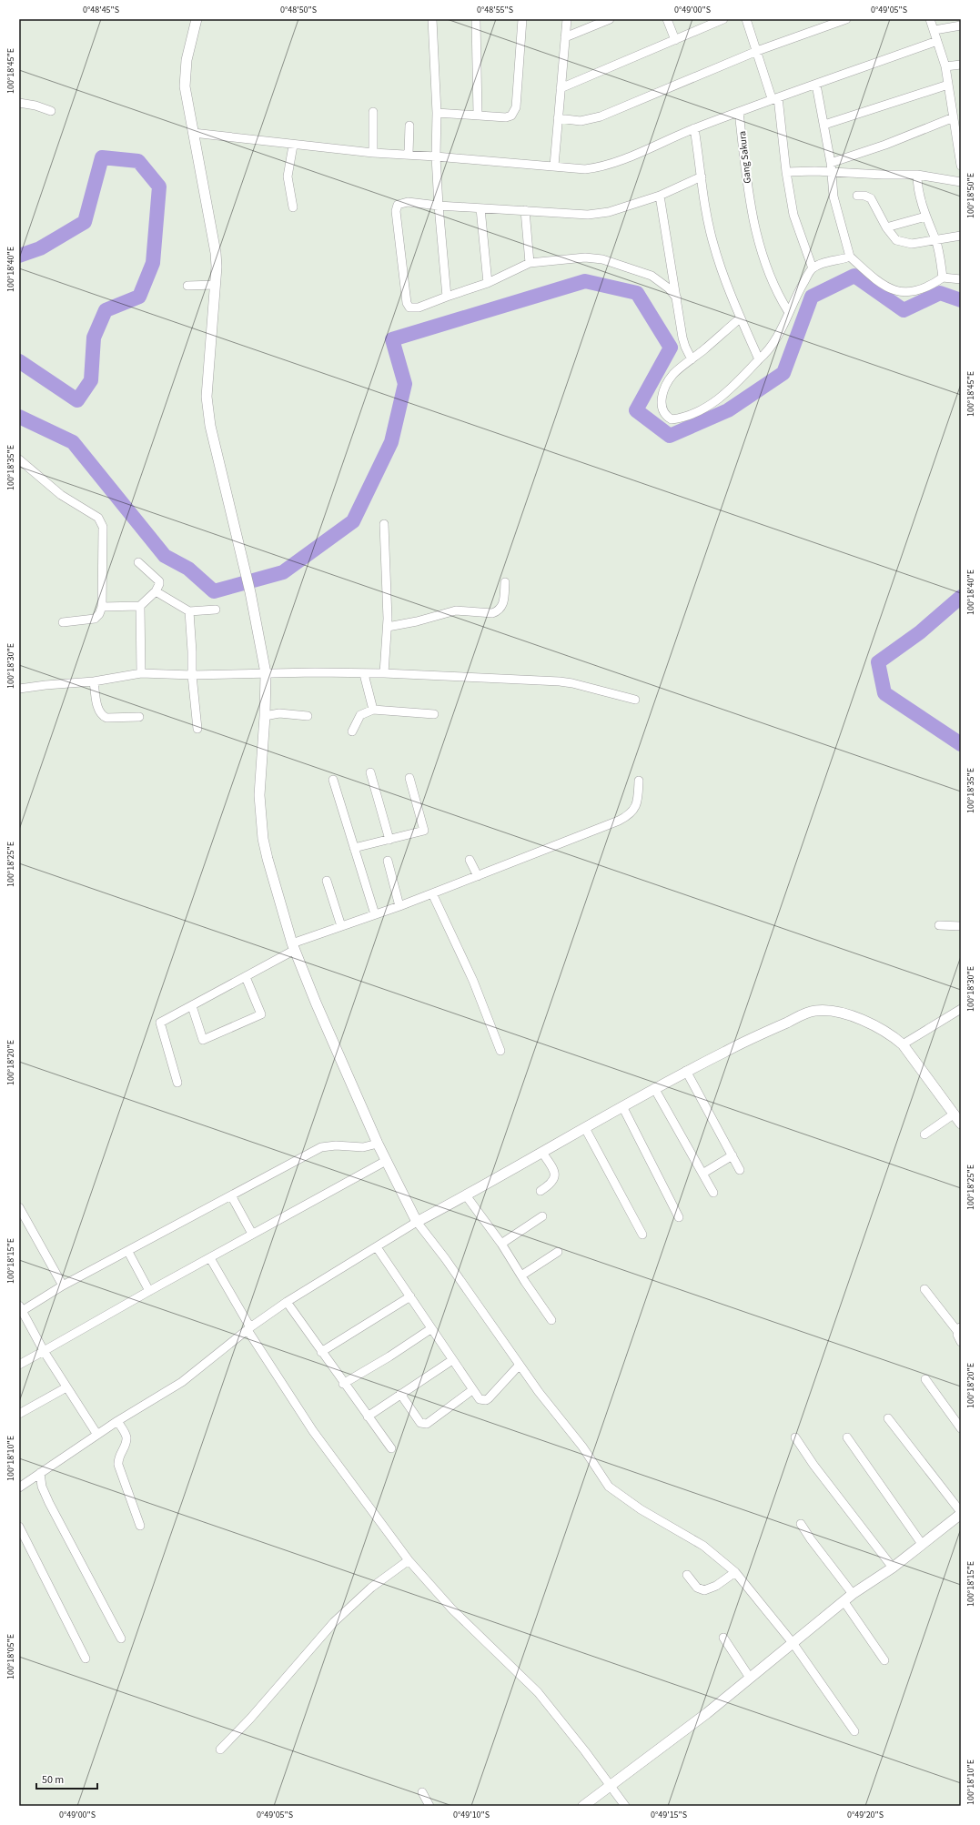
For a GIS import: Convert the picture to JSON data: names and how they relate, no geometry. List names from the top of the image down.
{
  "streets": {
    "street": ["Gang Sakura"]
  },
  "scale_bar": "50 m",
  "coordinates": [
    "0°48'45\"S",
    "0°48'50\"S",
    "0°48'55\"S",
    "0°49'00\"S",
    "0°49'05\"S",
    "100°18'45\"E",
    "100°18'50\"E",
    "100°18'40\"E",
    "100°18'35\"E",
    "100°18'30\"E",
    "100°18'25\"E",
    "100°18'20\"E",
    "100°18'15\"E",
    "100°18'10\"E",
    "100°18'05\"E",
    "0°49'10\"S",
    "0°49'15\"S",
    "0°49'20\"S"
  ]
}
